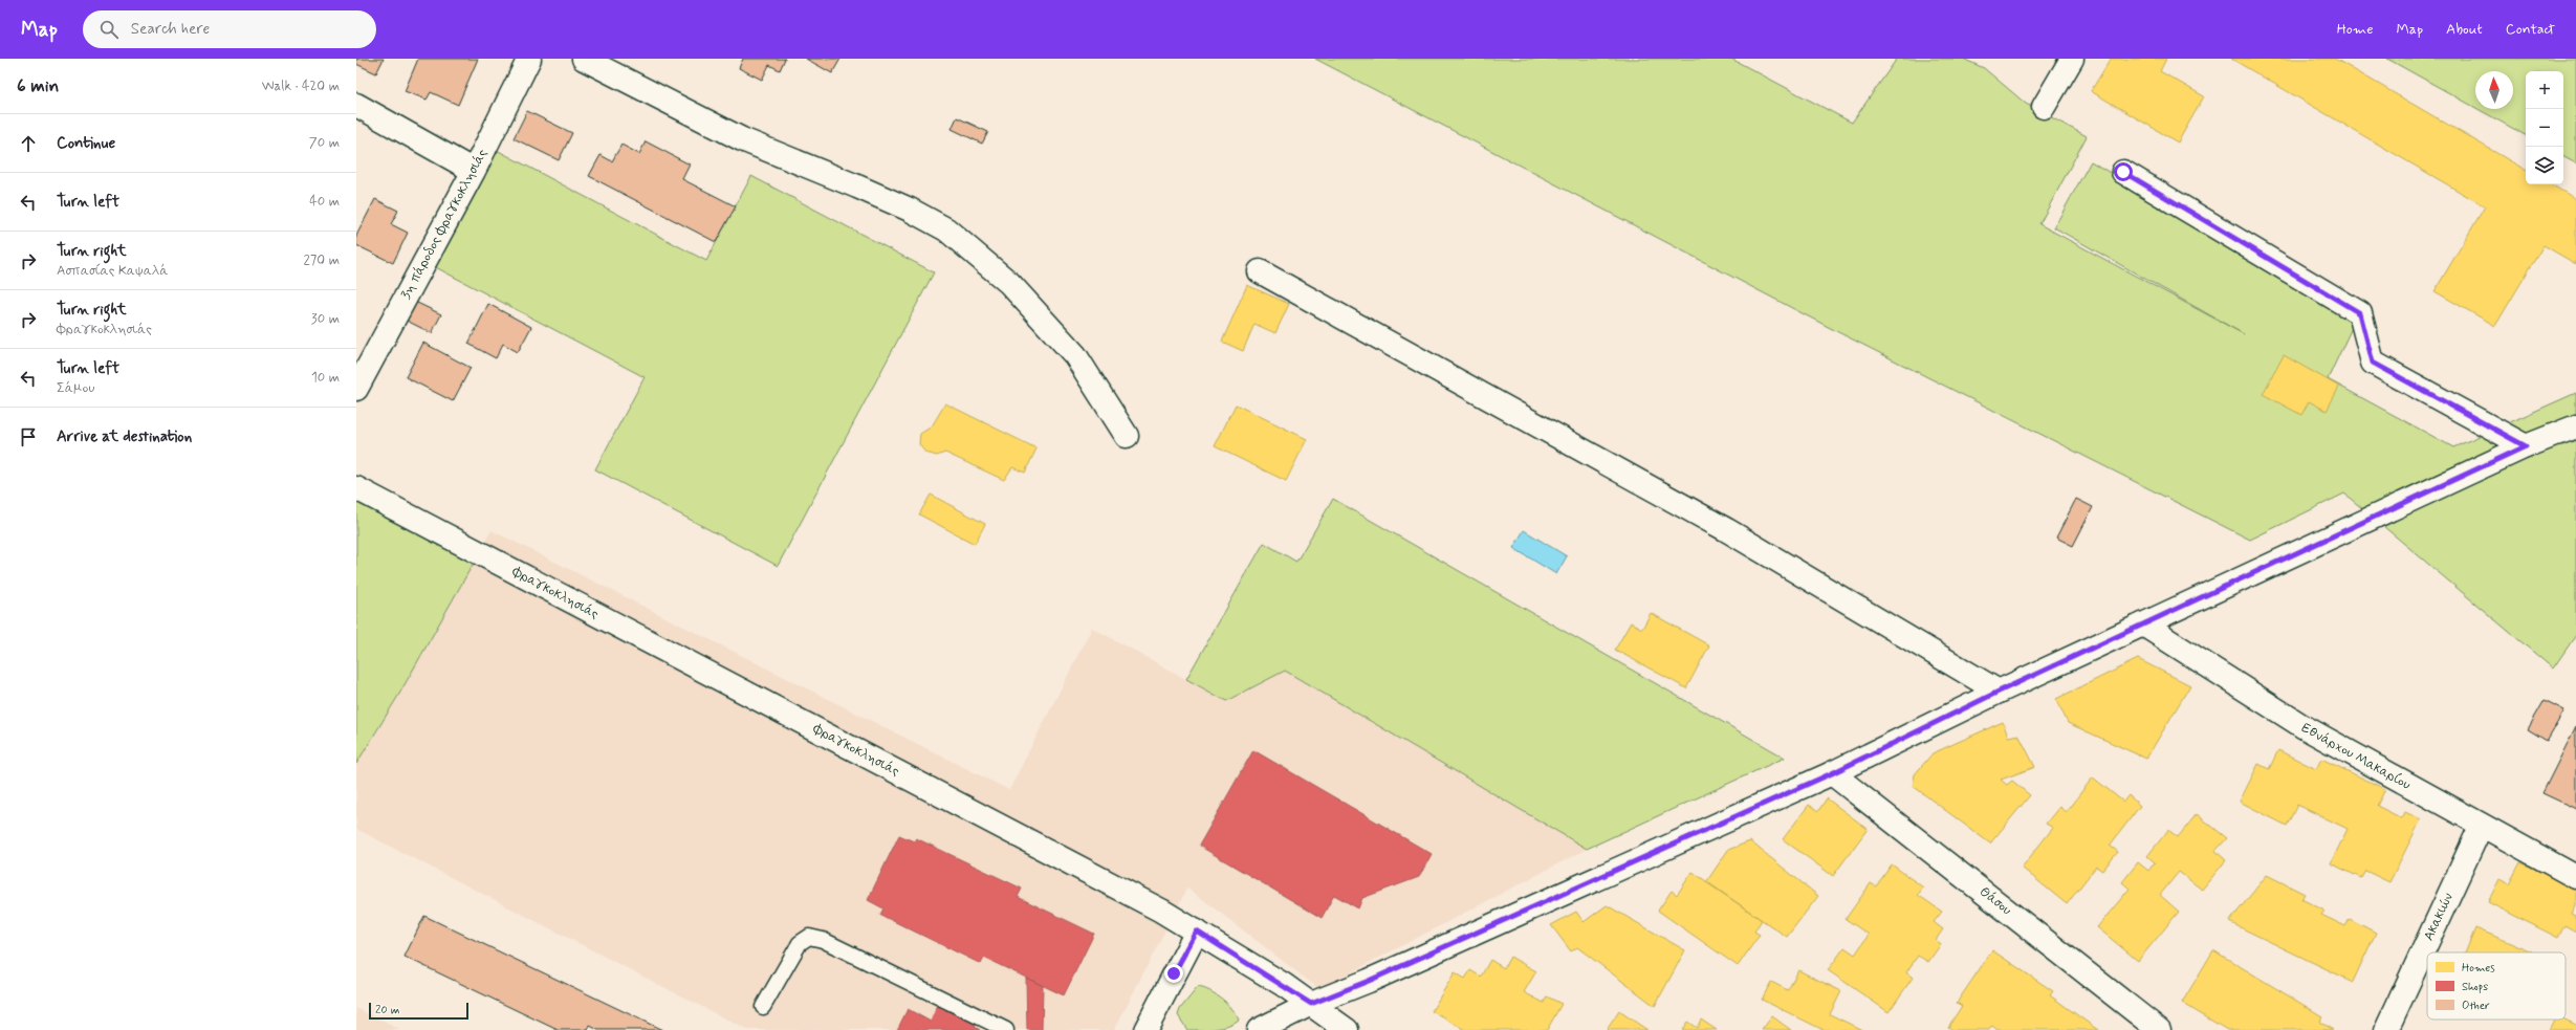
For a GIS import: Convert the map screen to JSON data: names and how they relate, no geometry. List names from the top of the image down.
{
  "streets": {
    "street": [
      "3η πάροδος Φραγκοκλησιάς",
      "Φραγκοκλησιάς",
      "Εθνάρχου Μακαρίου",
      "Θάσου",
      "Ακακιών"
    ]
  },
  "crossings": [
    ["Εθνάρχου Μακαρίου", "Ακακιών"]
  ],
  "legend": ["Homes", "Shops", "Other"],
  "scale_bar": "20 m",
  "north": "top",
  "page": {
    "header": "Map",
    "search": "Search here",
    "nav": [
      "Home",
      "Map",
      "About",
      "Contact"
    ],
    "heading": ["6 min", "Walk · 420 m"],
    "map_buttons": ["+", "−"],
    "list": [
      ["Continue", "70 m"],
      ["Turn left", "40 m"],
      ["Turn right", "Ασπασίας Καψαλά", "270 m"],
      ["Turn right", "Φραγκοκλησιάς", "30 m"],
      ["Turn left", "Σάμου", "10 m"],
      "Arrive at destination"
    ],
    "scale": "20 m"
  }
}
